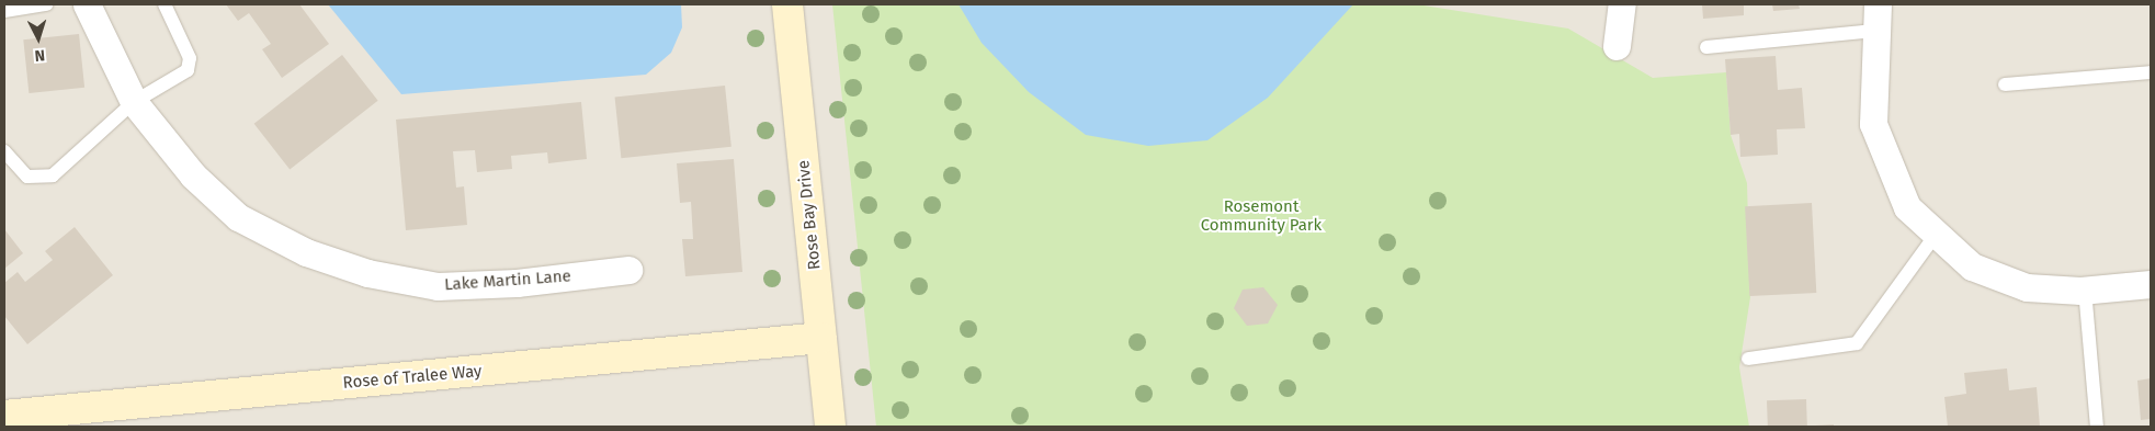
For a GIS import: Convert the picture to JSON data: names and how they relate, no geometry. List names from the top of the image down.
{
  "streets": {
    "street": ["Rose Bay Drive", "Lake Martin Lane", "Rose of Tralee Way"]
  },
  "crossings": [
    ["Rose Bay Drive", "Rose of Tralee Way"]
  ],
  "parks": ["Rosemont Community Park"],
  "north": "bottom"
}
